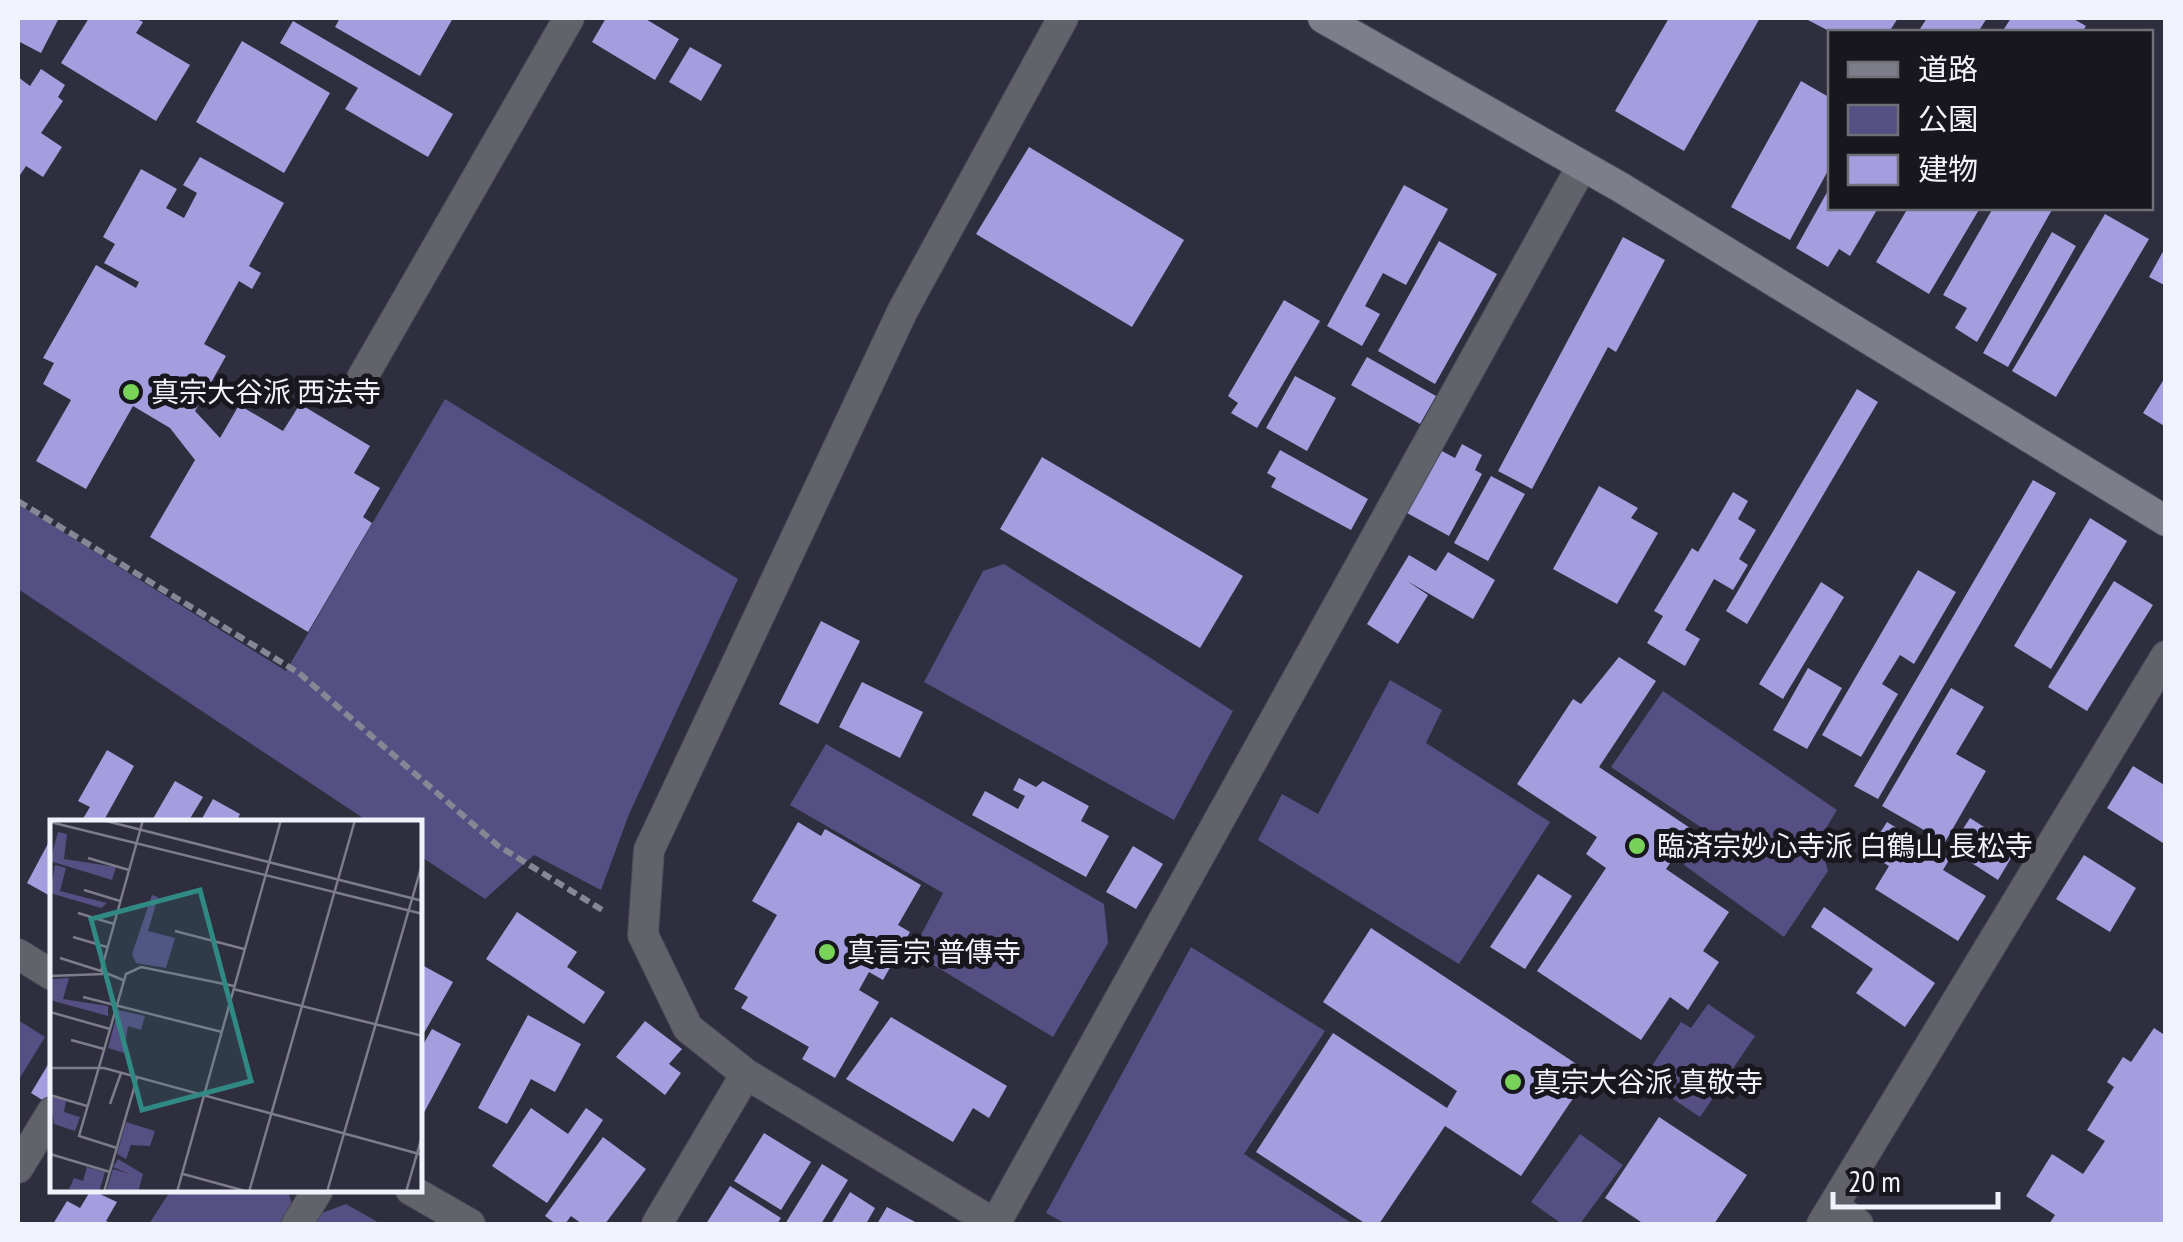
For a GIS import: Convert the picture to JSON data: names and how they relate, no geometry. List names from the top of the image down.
{
  "places": [
    "真宗大谷派 西法寺",
    "臨済宗妙心寺派 白鶴山 長松寺",
    "真言宗 普傳寺",
    "真宗大谷派 真敬寺"
  ],
  "legend": ["道路", "公園", "建物"],
  "scale_bar": "20 m"
}
